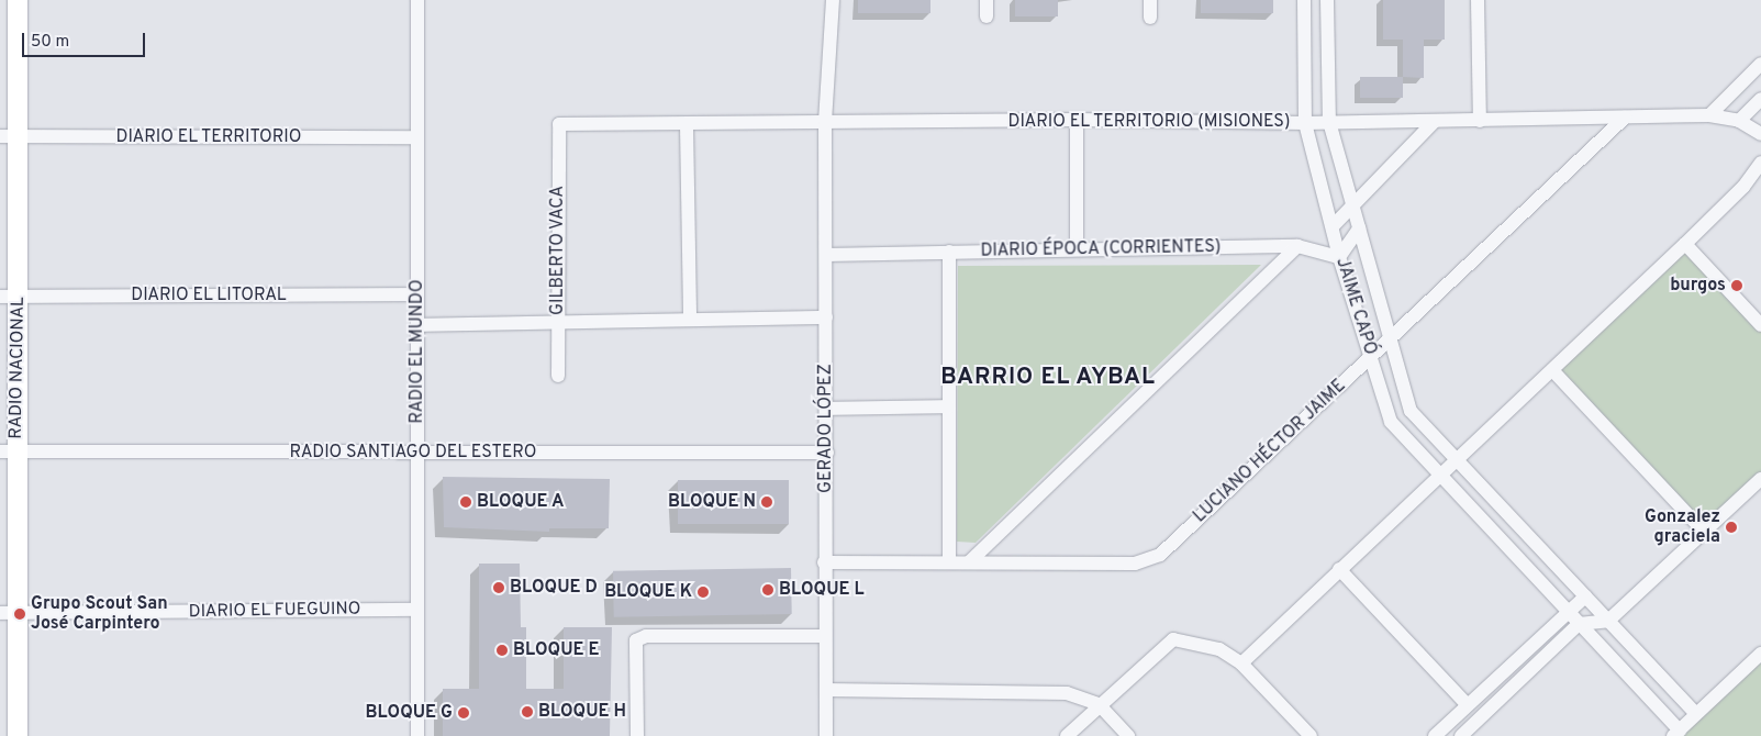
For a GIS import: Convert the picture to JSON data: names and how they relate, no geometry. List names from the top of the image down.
{
  "streets": {
    "street": [
      "DIARIO EL TERRITORIO (MISIONES)",
      "DIARIO EL TERRITORIO",
      "DIARIO ÉPOCA (CORRIENTES)",
      "GILBERTO VACA",
      "DIARIO EL LITORAL",
      "JAIME CAPÓ",
      "RADIO EL MUNDO",
      "RADIO NACIONAL",
      "GERADO LÓPEZ",
      "LUCIANO HÉCTOR JAIME",
      "RADIO SANTIAGO DEL ESTERO",
      "DIARIO EL FUEGUINO"
    ]
  },
  "crossings": [
    ["DIARIO EL TERRITORIO (MISIONES)", "GILBERTO VACA"],
    ["DIARIO EL TERRITORIO (MISIONES)", "JAIME CAPÓ"],
    ["DIARIO EL TERRITORIO (MISIONES)", "GERADO LÓPEZ"],
    ["DIARIO EL TERRITORIO (MISIONES)", "LUCIANO HÉCTOR JAIME"],
    ["DIARIO EL TERRITORIO", "RADIO EL MUNDO"],
    ["DIARIO EL TERRITORIO", "RADIO NACIONAL"],
    ["DIARIO ÉPOCA (CORRIENTES)", "JAIME CAPÓ"],
    ["DIARIO ÉPOCA (CORRIENTES)", "GERADO LÓPEZ"],
    ["DIARIO EL LITORAL", "RADIO EL MUNDO"],
    ["DIARIO EL LITORAL", "RADIO NACIONAL"],
    ["JAIME CAPÓ", "LUCIANO HÉCTOR JAIME"],
    ["RADIO EL MUNDO", "RADIO SANTIAGO DEL ESTERO"],
    ["RADIO EL MUNDO", "DIARIO EL FUEGUINO"],
    ["RADIO NACIONAL", "RADIO SANTIAGO DEL ESTERO"],
    ["RADIO NACIONAL", "DIARIO EL FUEGUINO"],
    ["GERADO LÓPEZ", "LUCIANO HÉCTOR JAIME"],
    ["GERADO LÓPEZ", "RADIO SANTIAGO DEL ESTERO"]
  ],
  "districts": ["BARRIO EL AYBAL"],
  "places": [
    "burgos",
    "BLOQUE A",
    "BLOQUE N",
    "Gonzalez graciela",
    "BLOQUE D",
    "BLOQUE L",
    "BLOQUE K",
    "Grupo Scout San José Carpintero",
    "BLOQUE E",
    "BLOQUE H",
    "BLOQUE G"
  ],
  "scale_bar": "50 m"
}
